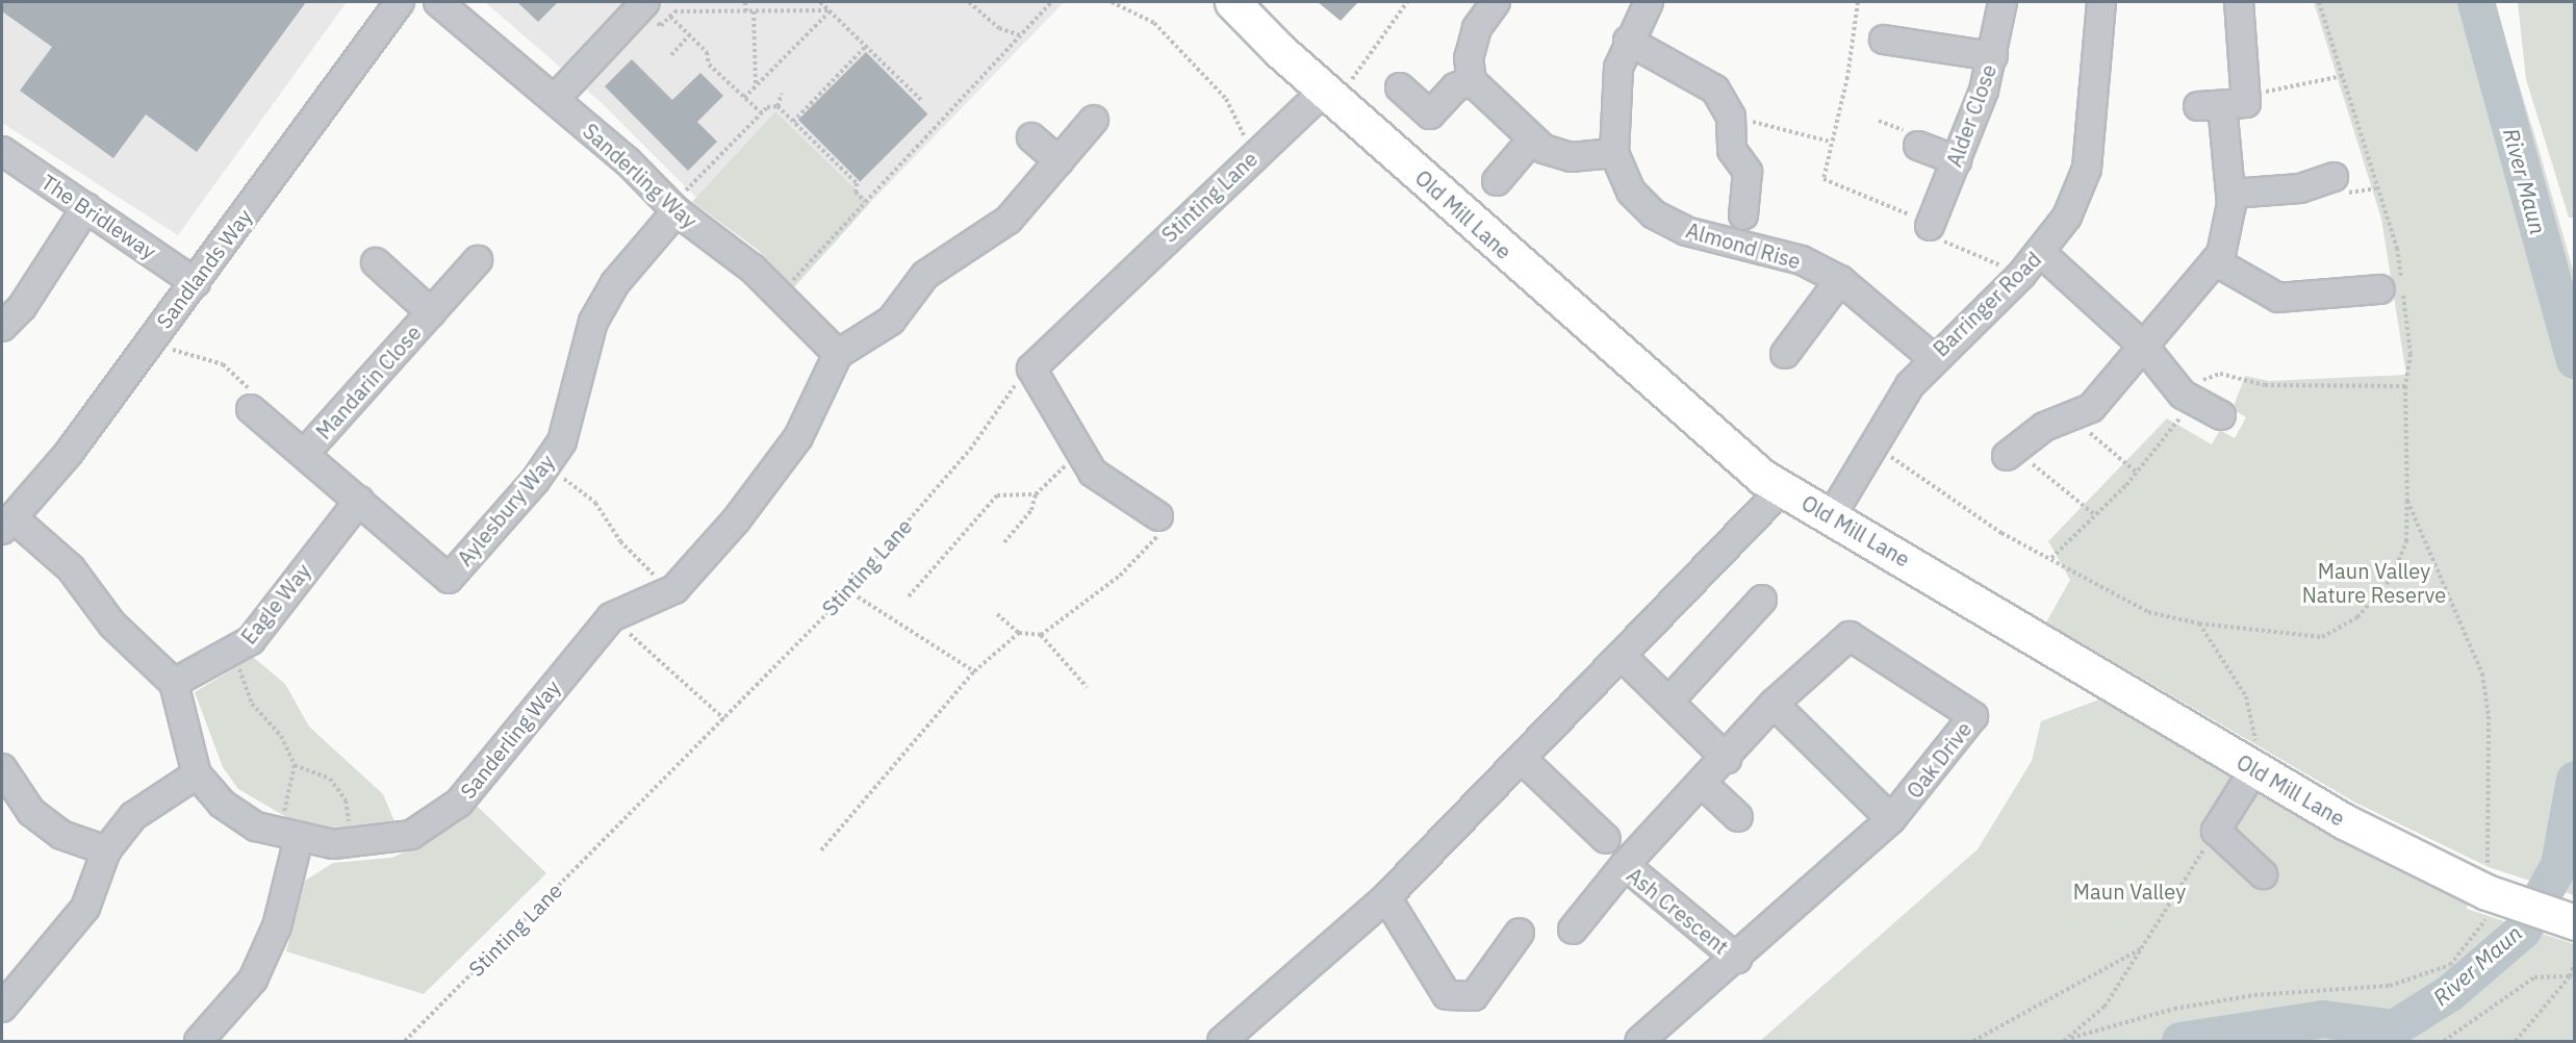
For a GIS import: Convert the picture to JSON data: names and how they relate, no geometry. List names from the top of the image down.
{
  "streets": {
    "main road": ["Old Mill Lane"],
    "street": [
      "Alder Close",
      "Sanderling Way",
      "Stinting Lane",
      "The Bridleway",
      "Almond Rise",
      "Sandlands Way",
      "Barringer Road",
      "Mandarin Close",
      "Aylesbury Way",
      "Eagle Way",
      "Oak Drive",
      "Ash Crescent"
    ]
  },
  "crossings": [
    ["Sanderling Way", "Aylesbury Way"],
    ["Sanderling Way", "Eagle Way"],
    ["Stinting Lane", "Old Mill Lane"],
    ["Old Mill Lane", "Barringer Road"],
    ["The Bridleway", "Sandlands Way"],
    ["Almond Rise", "Barringer Road"],
    ["Mandarin Close", "Aylesbury Way"],
    ["Aylesbury Way", "Eagle Way"],
    ["Oak Drive", "Ash Crescent"]
  ],
  "water": ["River Maun"],
  "parks": ["Maun Valley Nature Reserve", "Maun Valley"]
}
